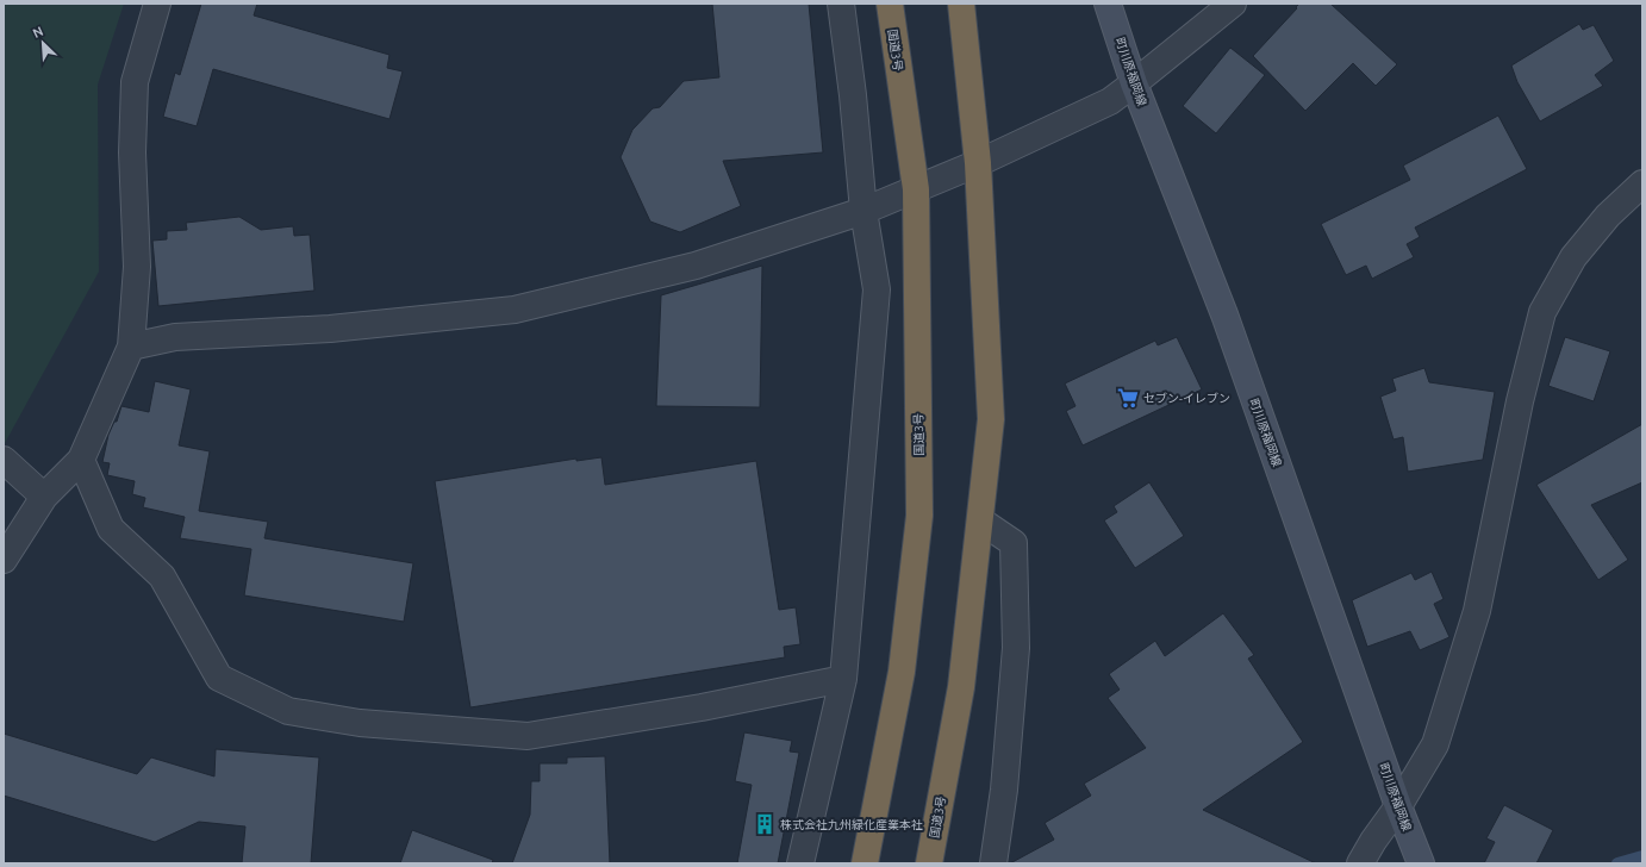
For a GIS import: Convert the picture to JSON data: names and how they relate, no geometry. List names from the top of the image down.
{
  "streets": {
    "highway": ["国道3号"],
    "main road": ["町川原福岡線"]
  },
  "places": {
    "supermarket": ["セブン-イレブン"],
    "building": ["株式会社九州緑化産業本社"]
  },
  "north": "top left"
}
